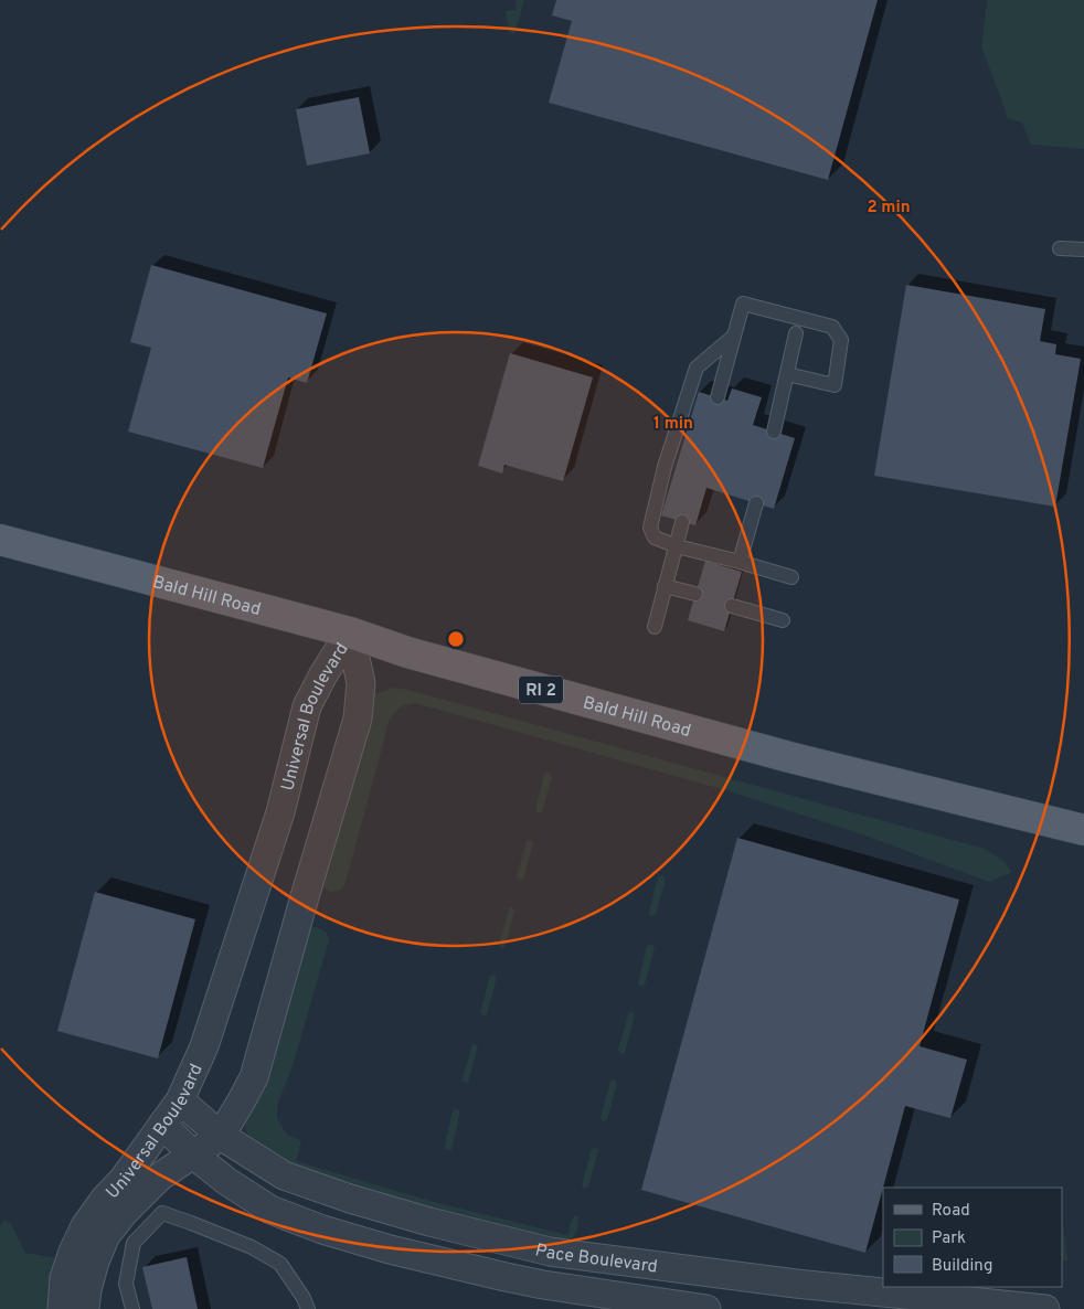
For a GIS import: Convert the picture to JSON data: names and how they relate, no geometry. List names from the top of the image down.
{
  "streets": {
    "main road": ["Bald Hill Road", "RI 2"],
    "street": ["Universal Boulevard", "Pace Boulevard"]
  },
  "crossings": [
    ["Bald Hill Road", "Universal Boulevard"],
    ["Universal Boulevard", "Pace Boulevard"]
  ],
  "legend": ["Road", "Park", "Building"],
  "rings": ["2 min", "1 min"]
}
